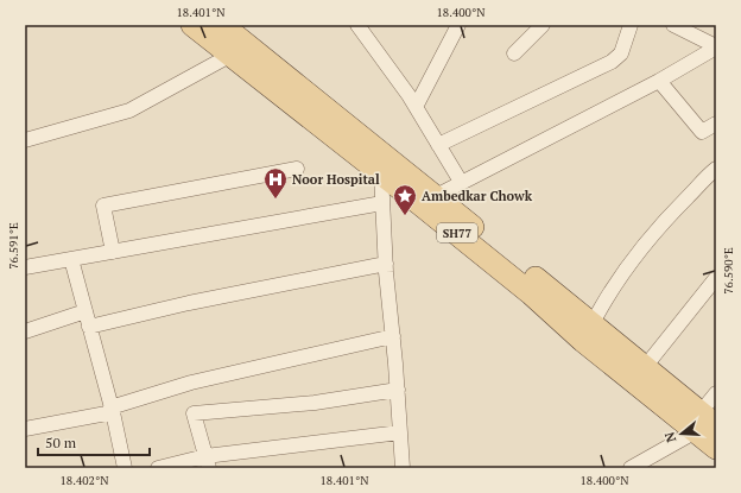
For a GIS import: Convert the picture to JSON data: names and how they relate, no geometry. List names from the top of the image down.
{
  "streets": {
    "main road": ["SH77"]
  },
  "places": {
    "hospital": ["Noor Hospital"],
    "place": ["Ambedkar Chowk"]
  },
  "scale_bar": "50 m",
  "north": "left",
  "coordinates": [
    "18.401°N",
    "18.400°N",
    "76.591°E",
    "76.590°E",
    "18.402°N"
  ]
}
